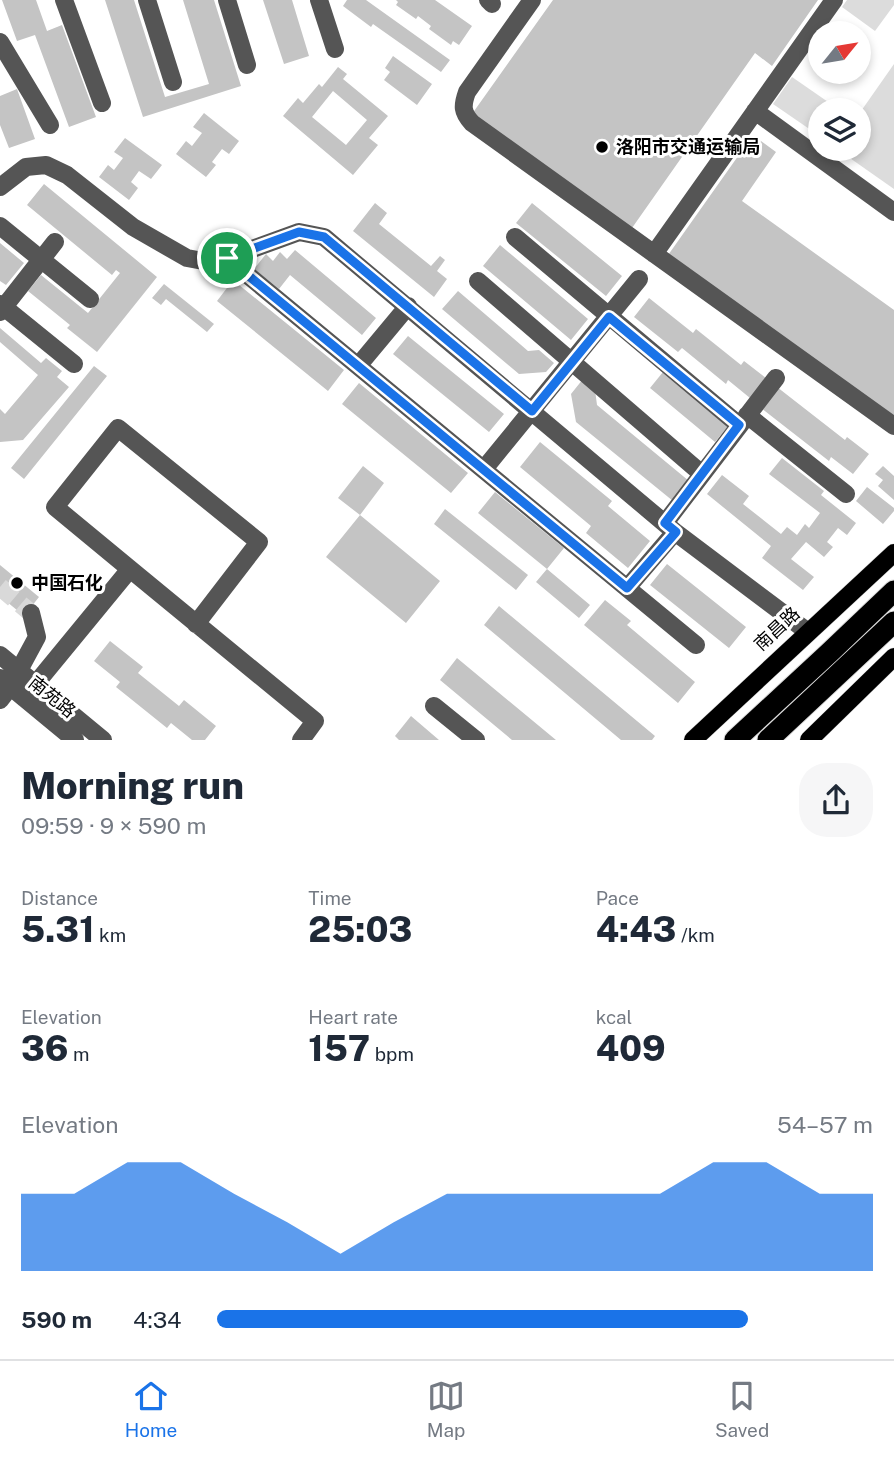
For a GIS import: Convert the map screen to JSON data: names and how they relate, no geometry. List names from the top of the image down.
{
  "streets": {
    "main road": ["南昌路"],
    "street": ["南苑路"]
  },
  "places": ["洛阳市交通运输局", "中国石化"],
  "north": "top right",
  "page": {
    "heading": ["Morning run", "09:59 · 9 × 590 m"],
    "stats": [
      ["Distance", "5.31 km"],
      ["Time", "25:03"],
      ["Pace", "4:43 /km"],
      ["Elevation", "36 m"],
      ["Heart rate", "157 bpm"],
      ["kcal", "409"]
    ],
    "chart": ["Elevation", "54–57 m"],
    "list": [
      {
        "name": "590 m",
        "note": "4:34"
      }
    ],
    "tabs": ["Home", "Map", "Saved"]
  }
}
